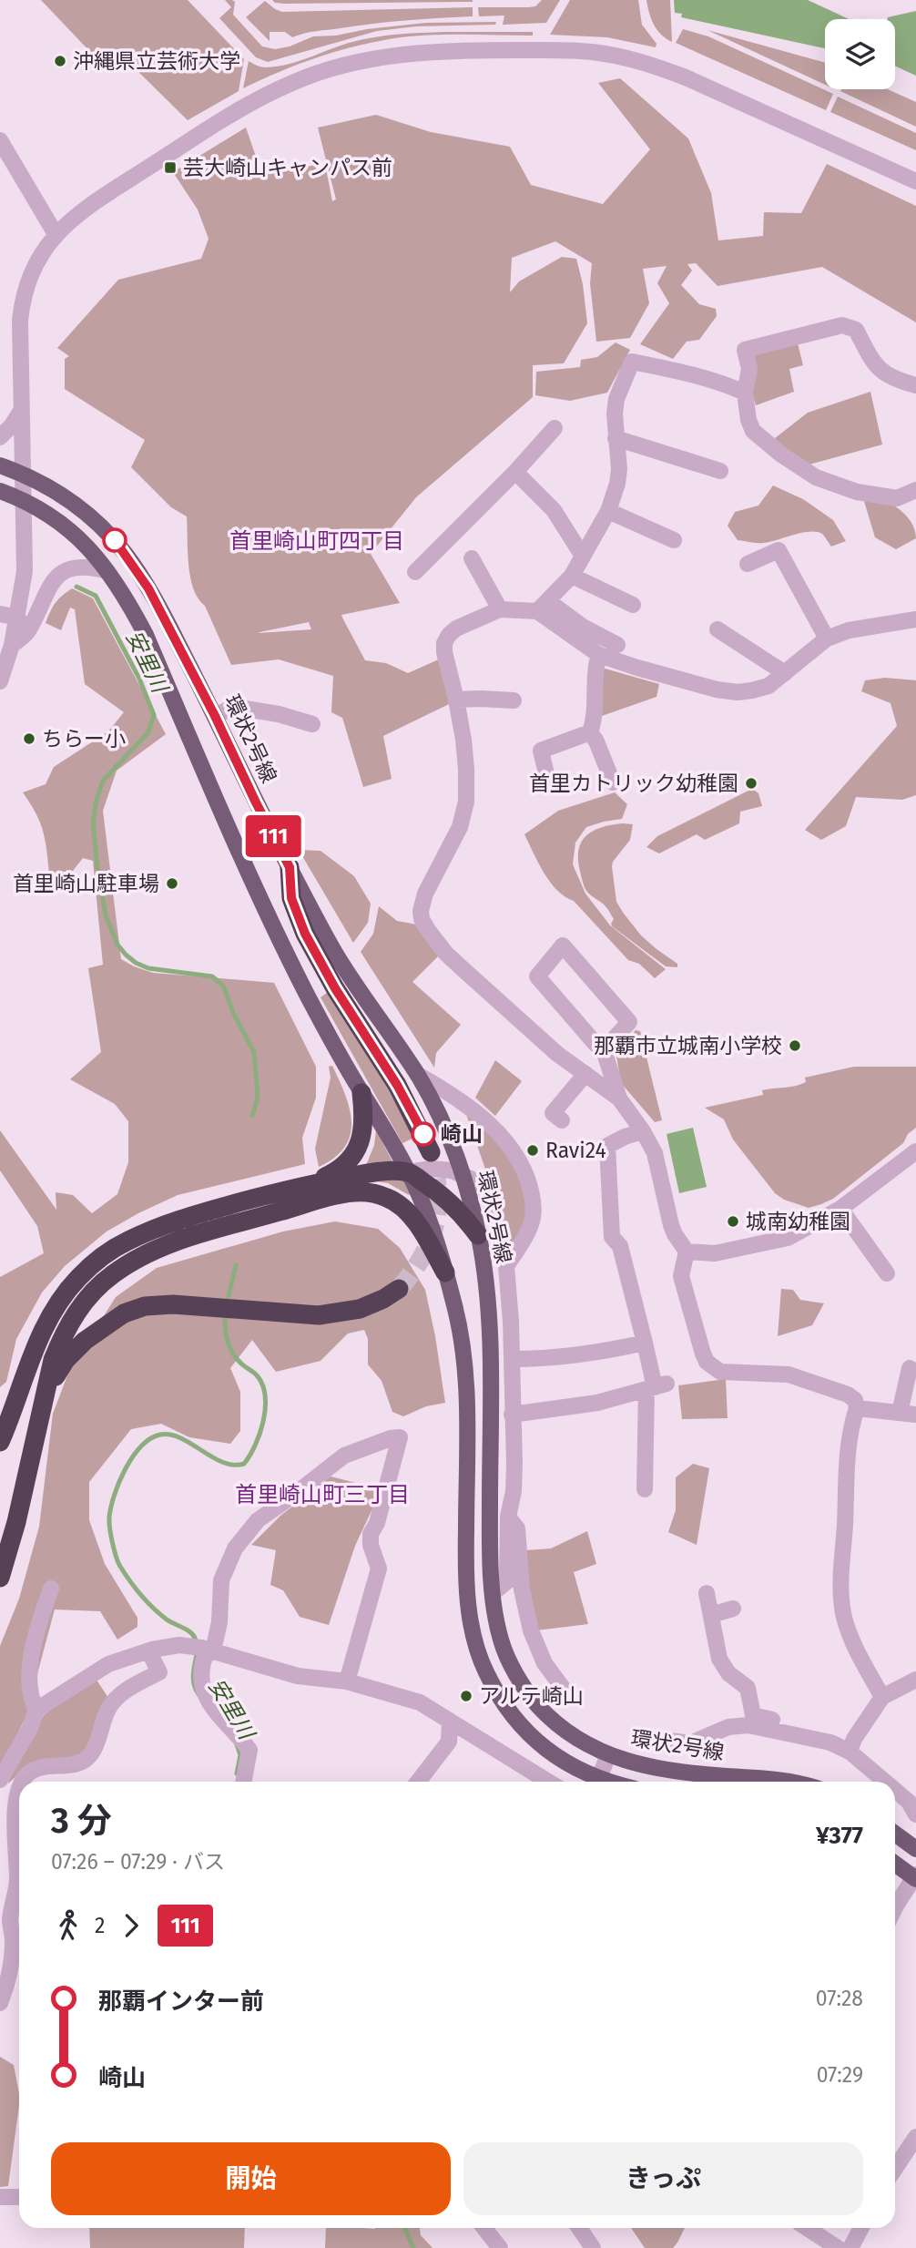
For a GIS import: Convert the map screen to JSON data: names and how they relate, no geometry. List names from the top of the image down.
{
  "streets": {
    "main road": ["環状2号線"]
  },
  "districts": ["首里崎山町四丁目", "首里崎山町三丁目"],
  "water": ["安里川"],
  "places": {
    "other": [
      "沖縄県立芸術大学",
      "ちらー小",
      "首里カトリック幼稚園",
      "首里崎山駐車場",
      "那覇市立城南小学校",
      "崎山",
      "Ravi24",
      "城南幼稚園",
      "アルテ崎山"
    ],
    "transit": ["芸大崎山キャンパス前"]
  },
  "lines": ["bus line 111"],
  "page": {
    "on_map": "111",
    "heading": ["3 分", "07:26 – 07:29 · バス", "¥377"],
    "legs": ["2", "111"],
    "list": [
      {
        "name": "那覇インター前",
        "value": "07:28"
      },
      {
        "name": "崎山",
        "value": "07:29"
      }
    ],
    "buttons": ["開始", "きっぷ"]
  }
}
